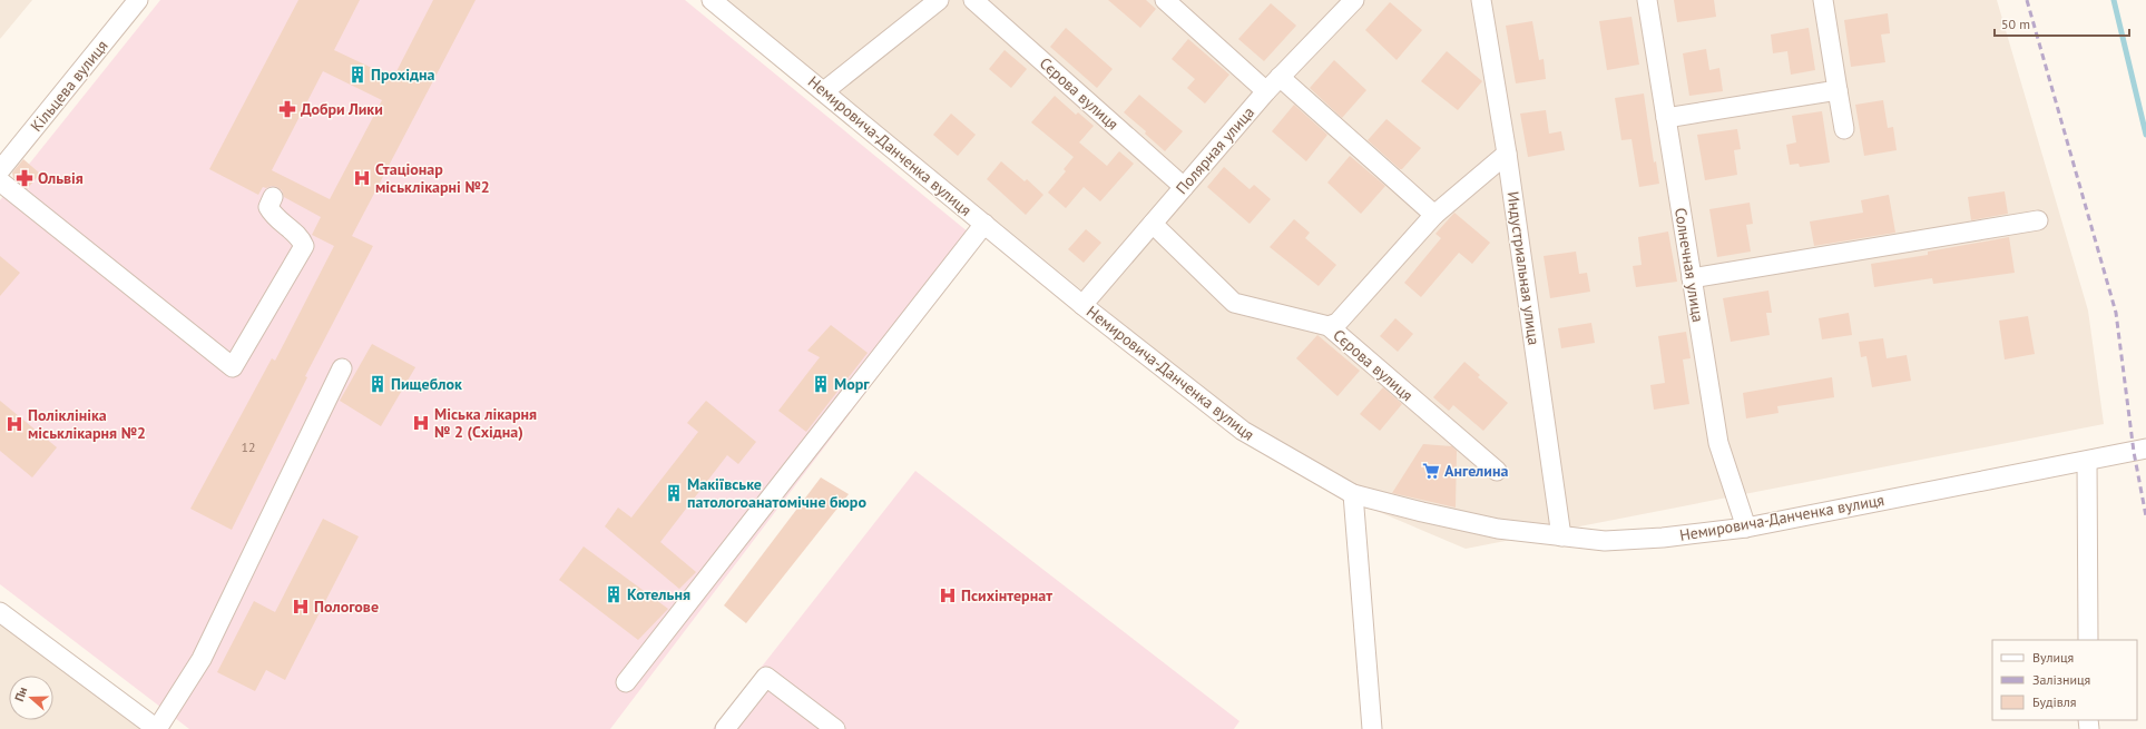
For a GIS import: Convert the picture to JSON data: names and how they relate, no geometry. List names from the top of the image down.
{
  "streets": {
    "street": [
      "Кільцева вулиця",
      "Сєрова вулиця",
      "Немировича-Данченка вулиця",
      "Полярная улица",
      "Солнечная улица",
      "Индустриальная улица"
    ]
  },
  "crossings": [
    ["Сєрова вулиця", "Полярная улица"],
    ["Немировича-Данченка вулиця", "Полярная улица"],
    ["Немировича-Данченка вулиця", "Солнечная улица"],
    ["Немировича-Данченка вулиця", "Индустриальная улица"]
  ],
  "places": {
    "building": [
      "Прохідна",
      "Пищеблок",
      "Морг",
      "Макіївське патологоанатомічне бюро",
      "Котельня"
    ],
    "pharmacy": ["Добри Лики", "Ольвія"],
    "hospital": [
      "Стаціонар міськлікарні №2",
      "Міська лікарня № 2 (Східна)",
      "Поліклініка міськлікарня №2",
      "Психінтернат",
      "Пологове"
    ],
    "supermarket": ["Ангелина"]
  },
  "house_numbers": ["12"],
  "legend": ["Вулиця", "Залізниця", "Будівля"],
  "scale_bar": "50 m",
  "north": "left"
}
